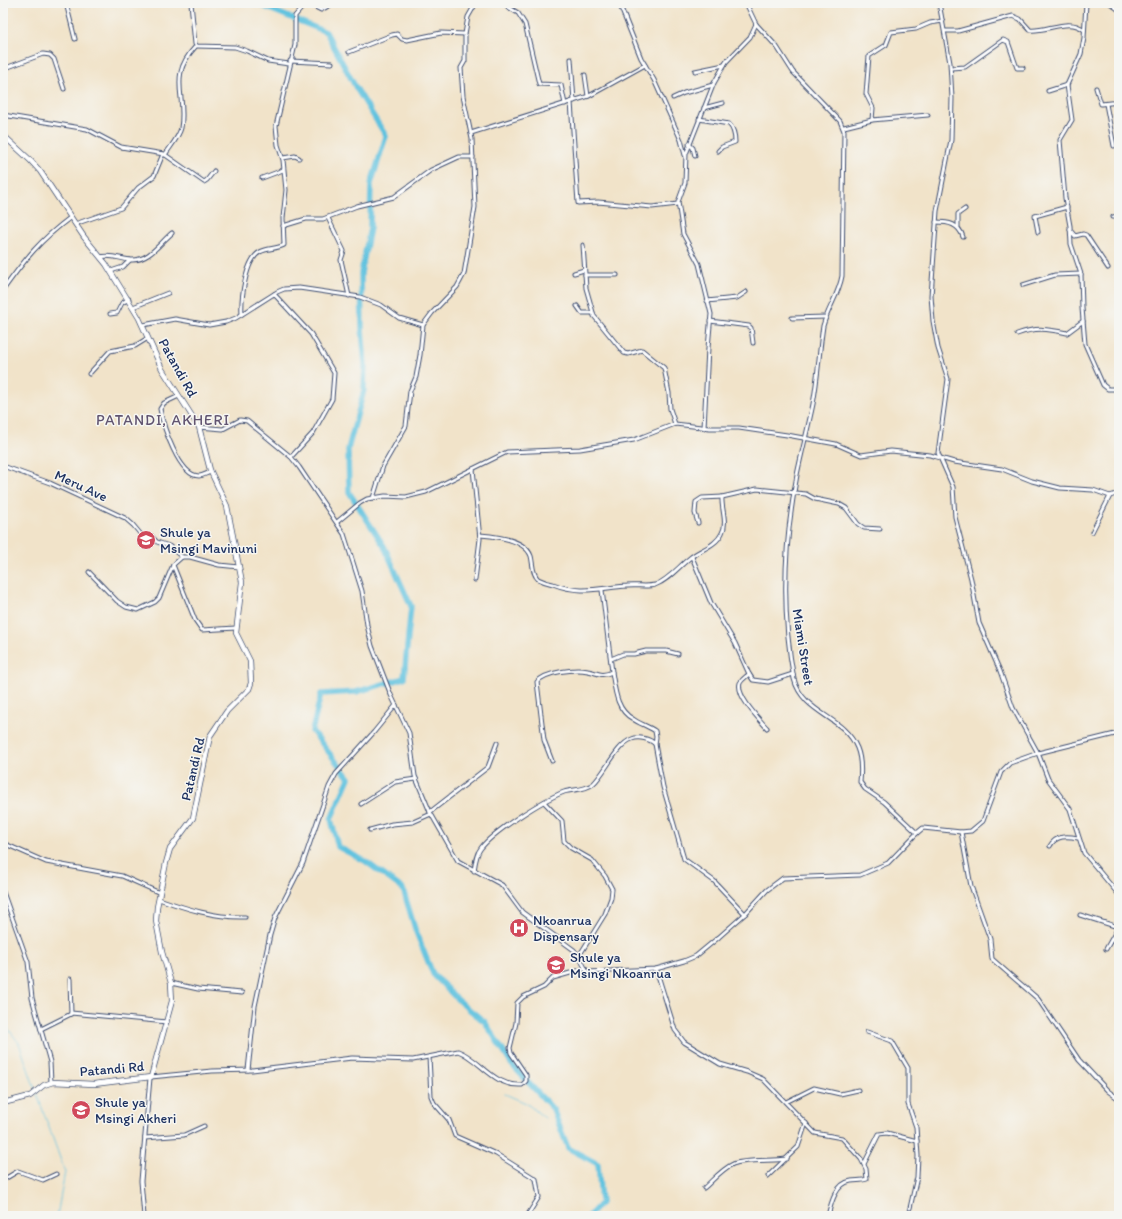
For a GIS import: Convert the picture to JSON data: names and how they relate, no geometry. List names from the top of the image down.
{
  "streets": {
    "street": ["Patandi Rd", "Meru Ave", "Miami Street"]
  },
  "districts": ["PATANDI, AKHERI"],
  "places": {
    "school or university": ["Shule ya Msingi Mavinuni", "Shule ya Msingi Nkoanrua", "Shule ya Msingi Akheri"],
    "hospital": ["Nkoanrua Dispensary"]
  }
}
